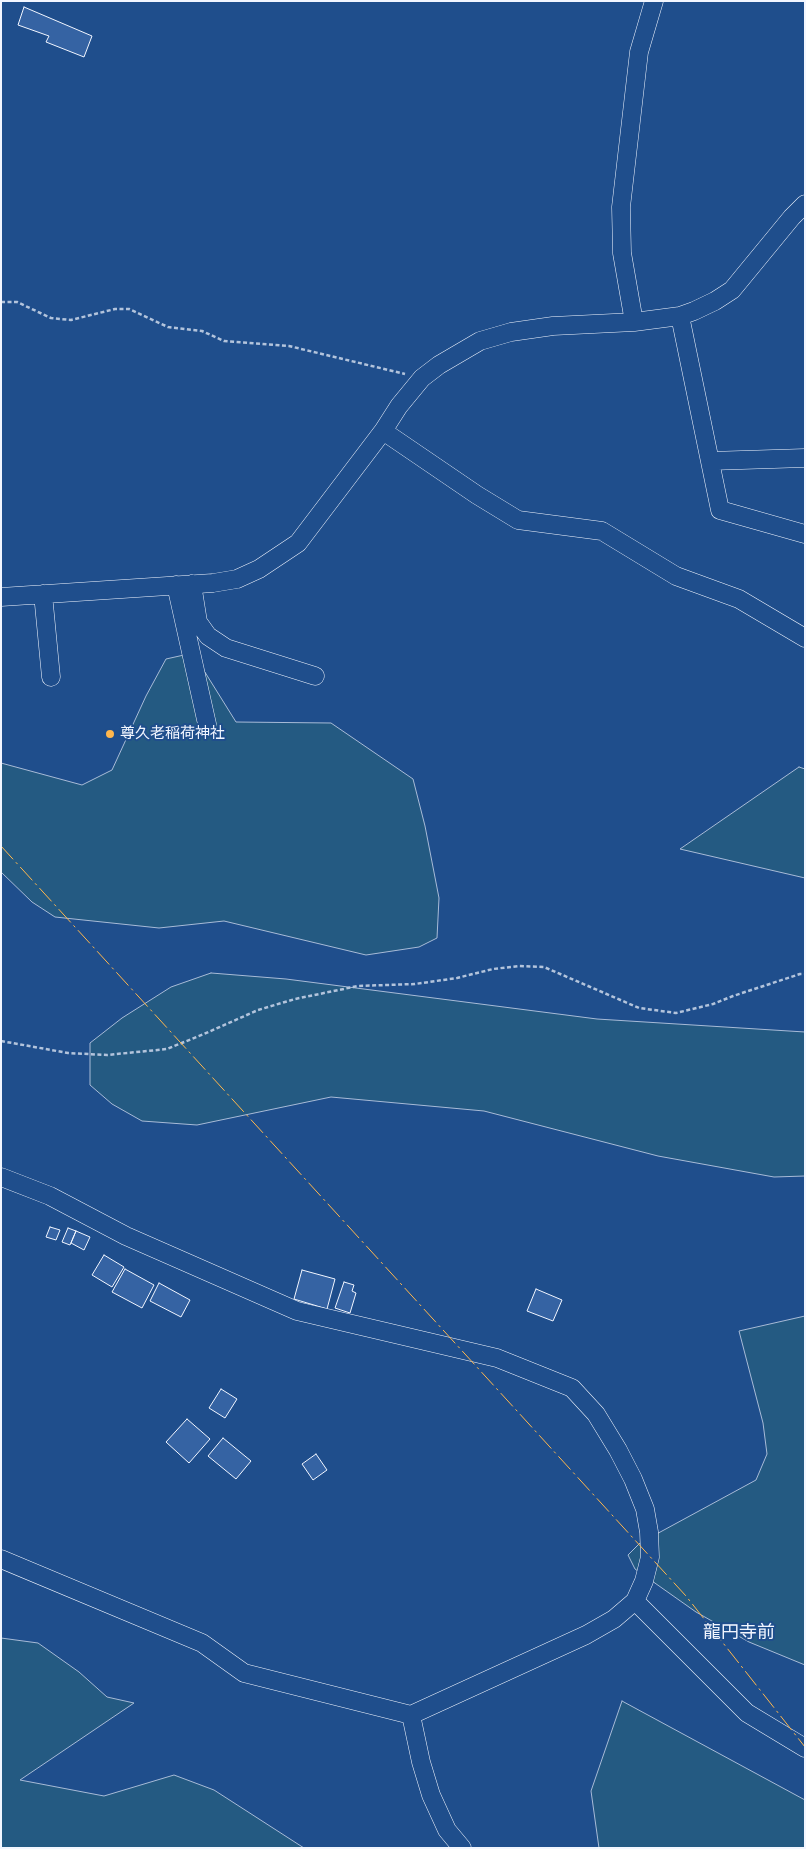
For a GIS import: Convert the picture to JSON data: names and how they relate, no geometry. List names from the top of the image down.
{
  "districts": ["龍円寺前"],
  "places": ["尊久老稲荷神社"]
}
